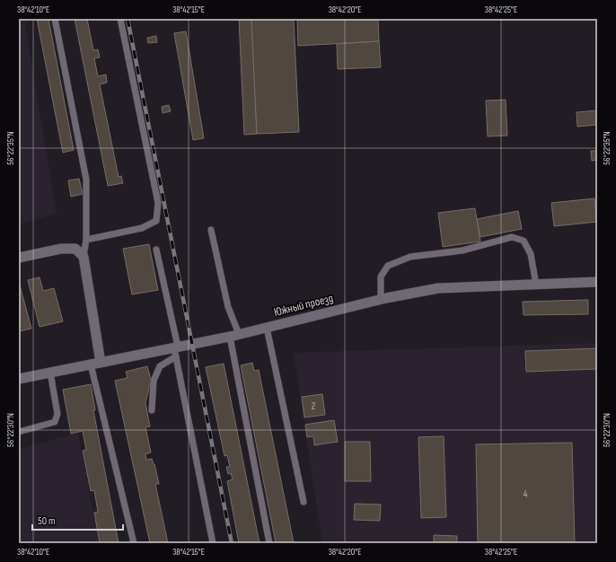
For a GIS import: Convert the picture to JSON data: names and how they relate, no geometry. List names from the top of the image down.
{
  "streets": {
    "street": ["Южный проезд"]
  },
  "house_numbers": ["2", "4"],
  "scale_bar": "50 m",
  "coordinates": [
    "38°42'10\"E",
    "38°42'15\"E",
    "38°42'20\"E",
    "38°42'25\"E",
    "56°22'35\"N",
    "56°22'30\"N"
  ]
}
